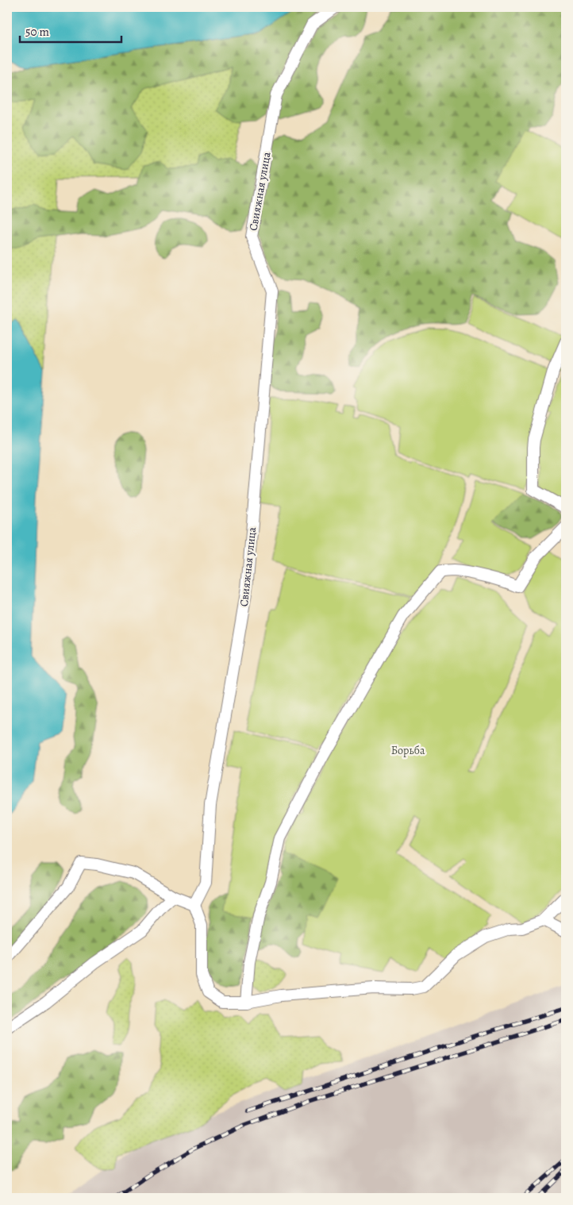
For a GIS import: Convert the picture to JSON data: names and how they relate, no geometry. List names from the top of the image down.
{
  "streets": {
    "street": ["Свияжная улица"]
  },
  "parks": ["Борьба"],
  "scale_bar": "50 m"
}
